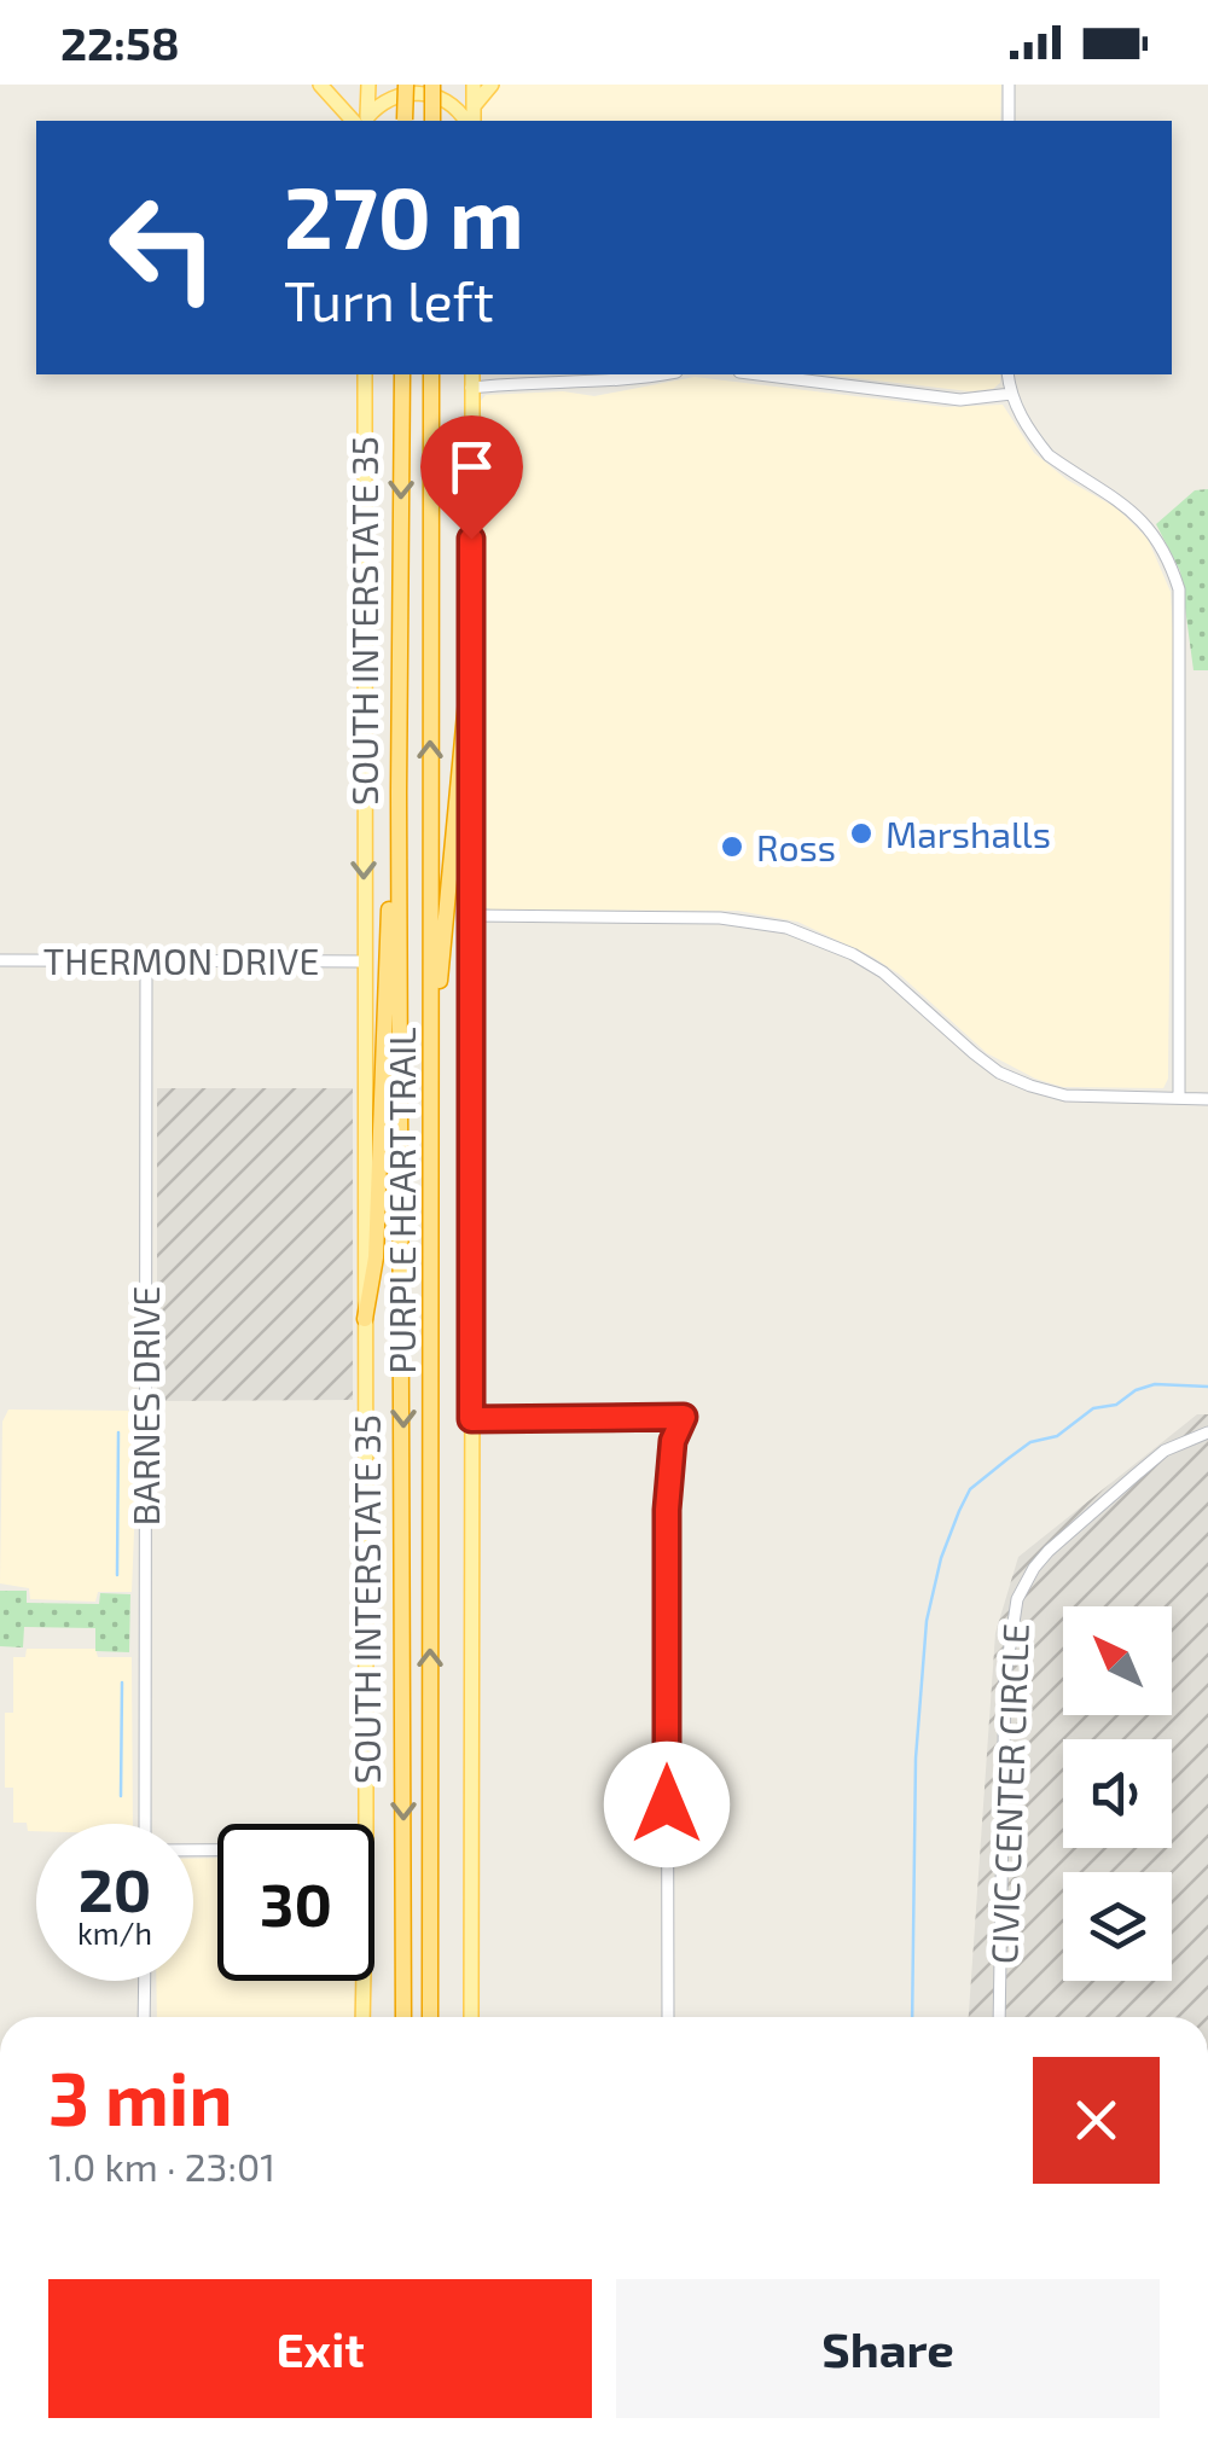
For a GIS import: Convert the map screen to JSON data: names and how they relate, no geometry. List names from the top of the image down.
{
  "streets": {
    "highway": ["PURPLE HEART TRAIL"],
    "main road": ["SOUTH INTERSTATE 35"],
    "street": ["THERMON DRIVE", "BARNES DRIVE", "CIVIC CENTER CIRCLE"]
  },
  "crossings": [
    ["SOUTH INTERSTATE 35", "THERMON DRIVE"],
    ["THERMON DRIVE", "BARNES DRIVE"]
  ],
  "places": ["Marshalls", "Ross"],
  "north": "top left",
  "page": {
    "status": "22:58",
    "turn": ["270 m", "Turn left"],
    "speed": "20 km/h",
    "limit": "30",
    "heading": ["3 min", "1.0 km · 23:01"],
    "buttons": ["Exit", "Share"]
  }
}
